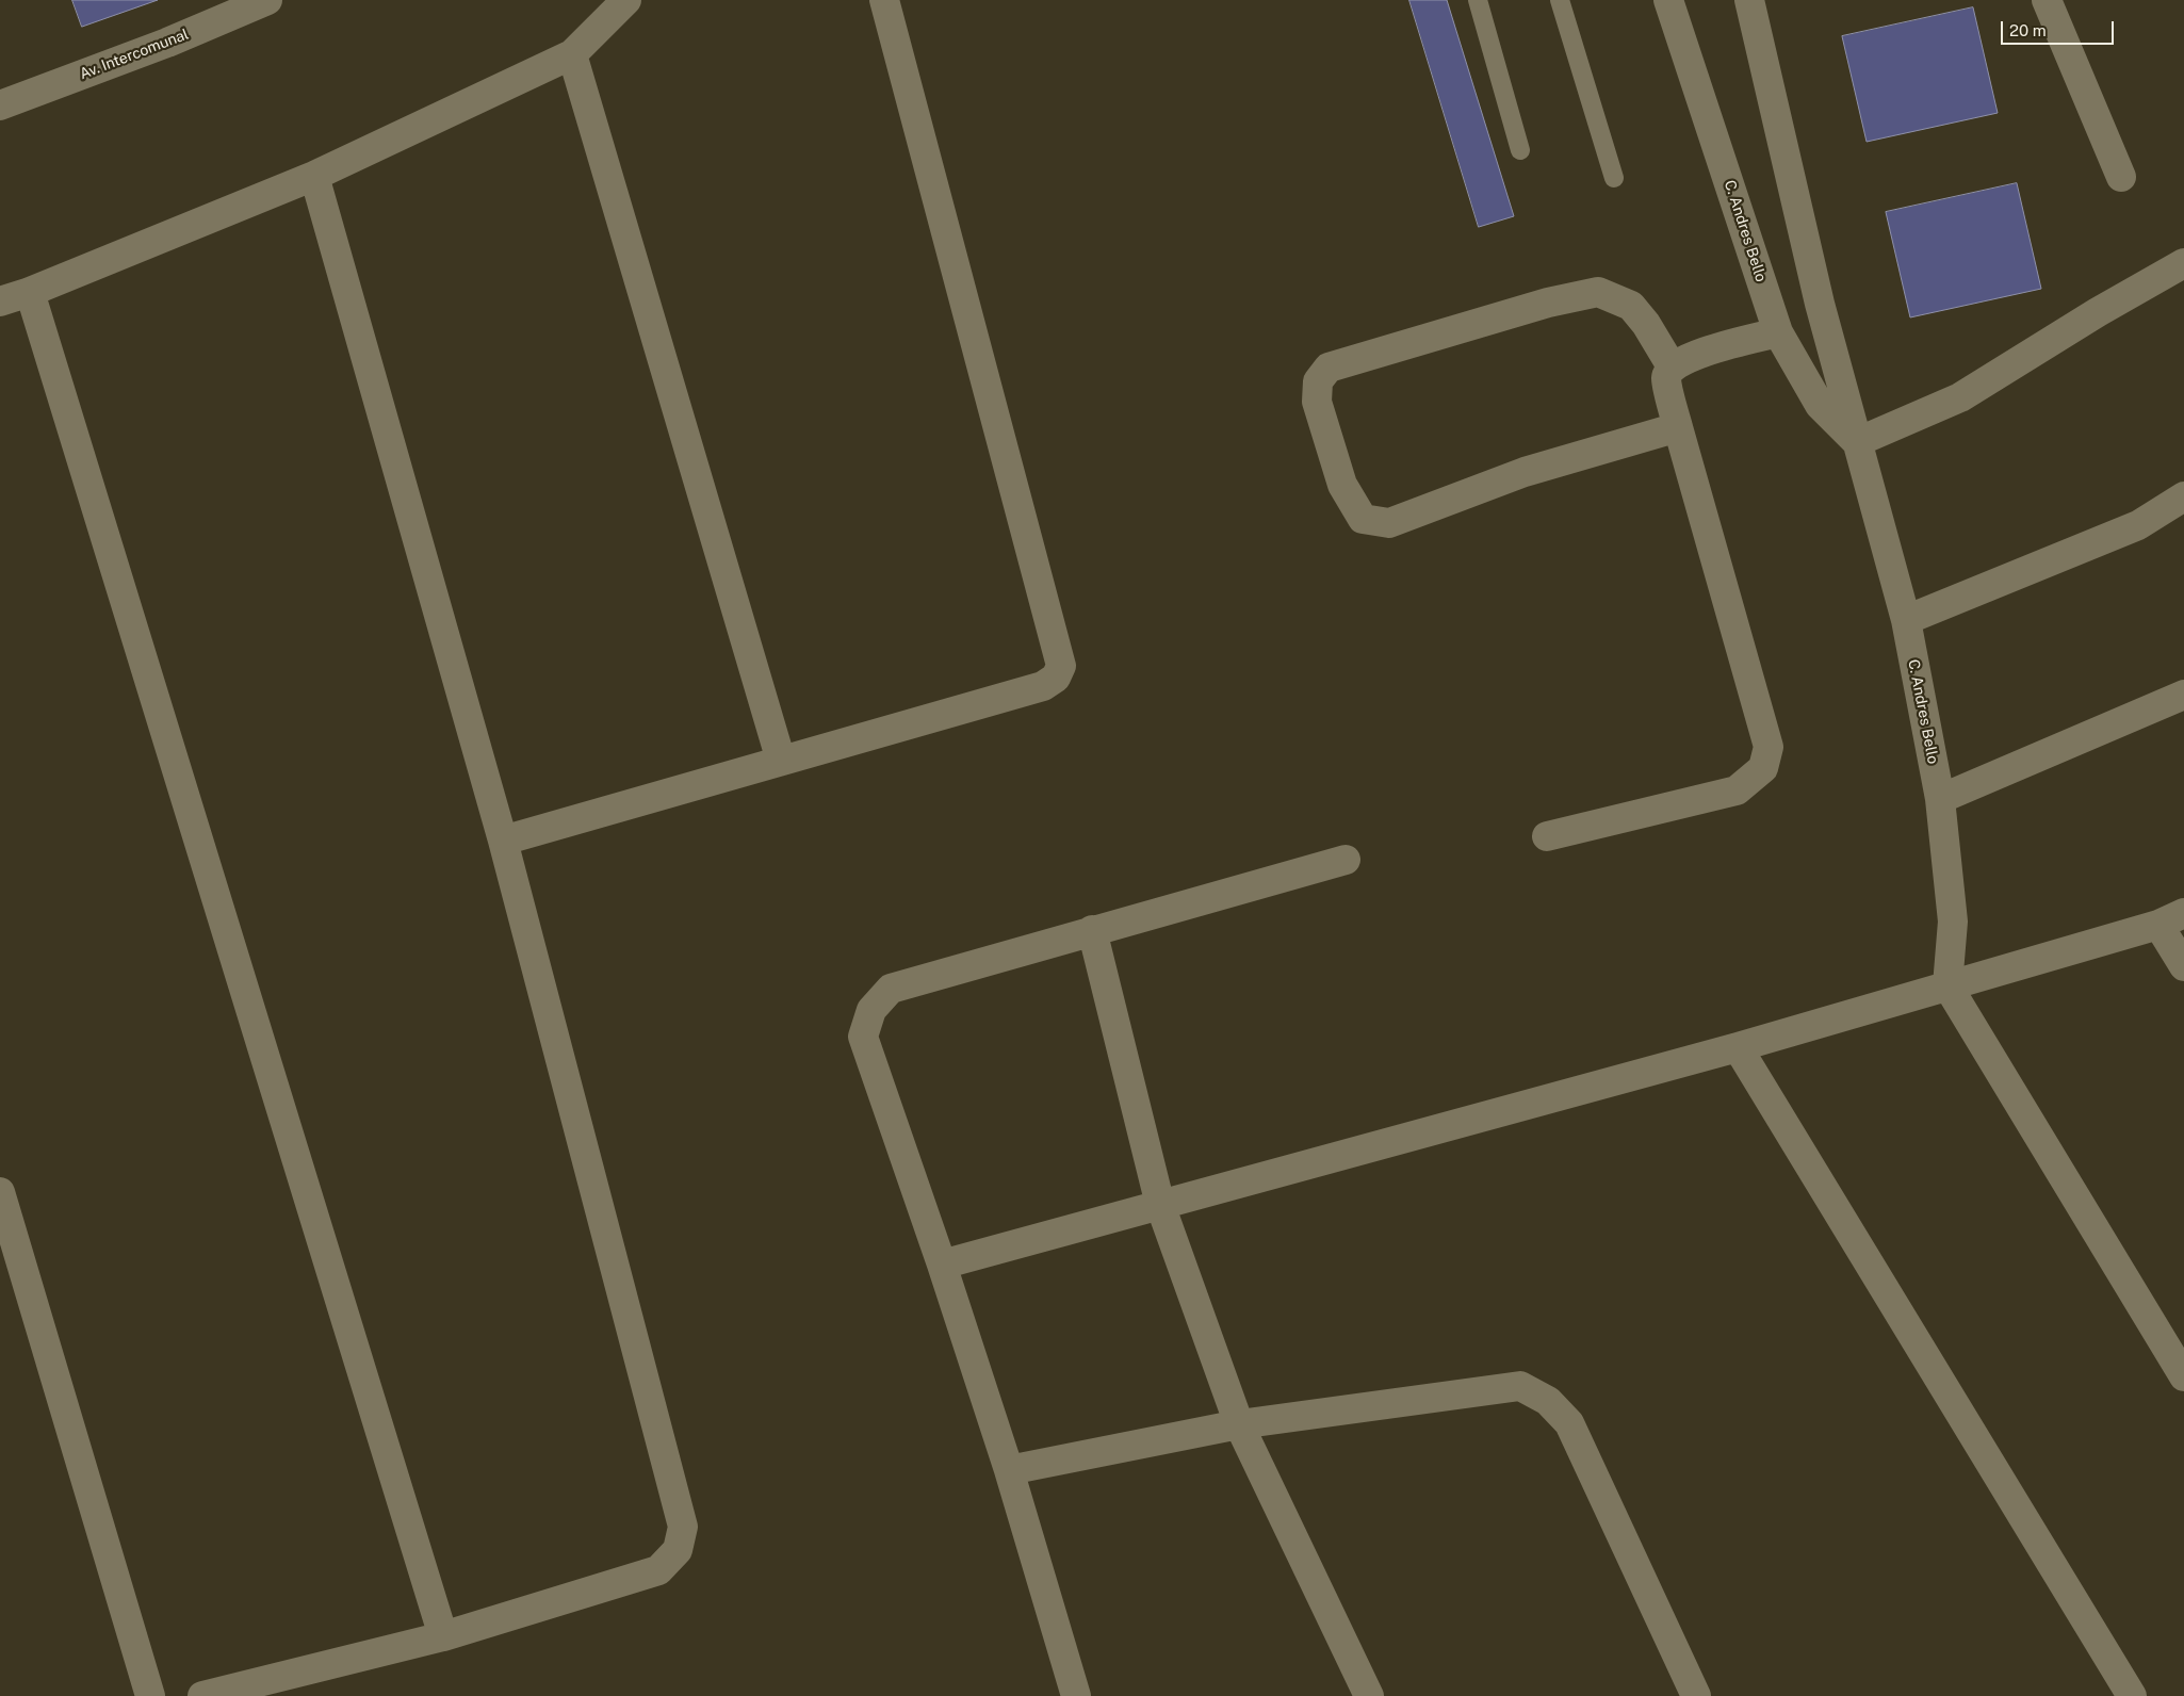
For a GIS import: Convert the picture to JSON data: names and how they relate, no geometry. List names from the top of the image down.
{
  "streets": {
    "street": ["Av. Intercomunal", "C. Andres Bello"]
  },
  "scale_bar": "20 m"
}
